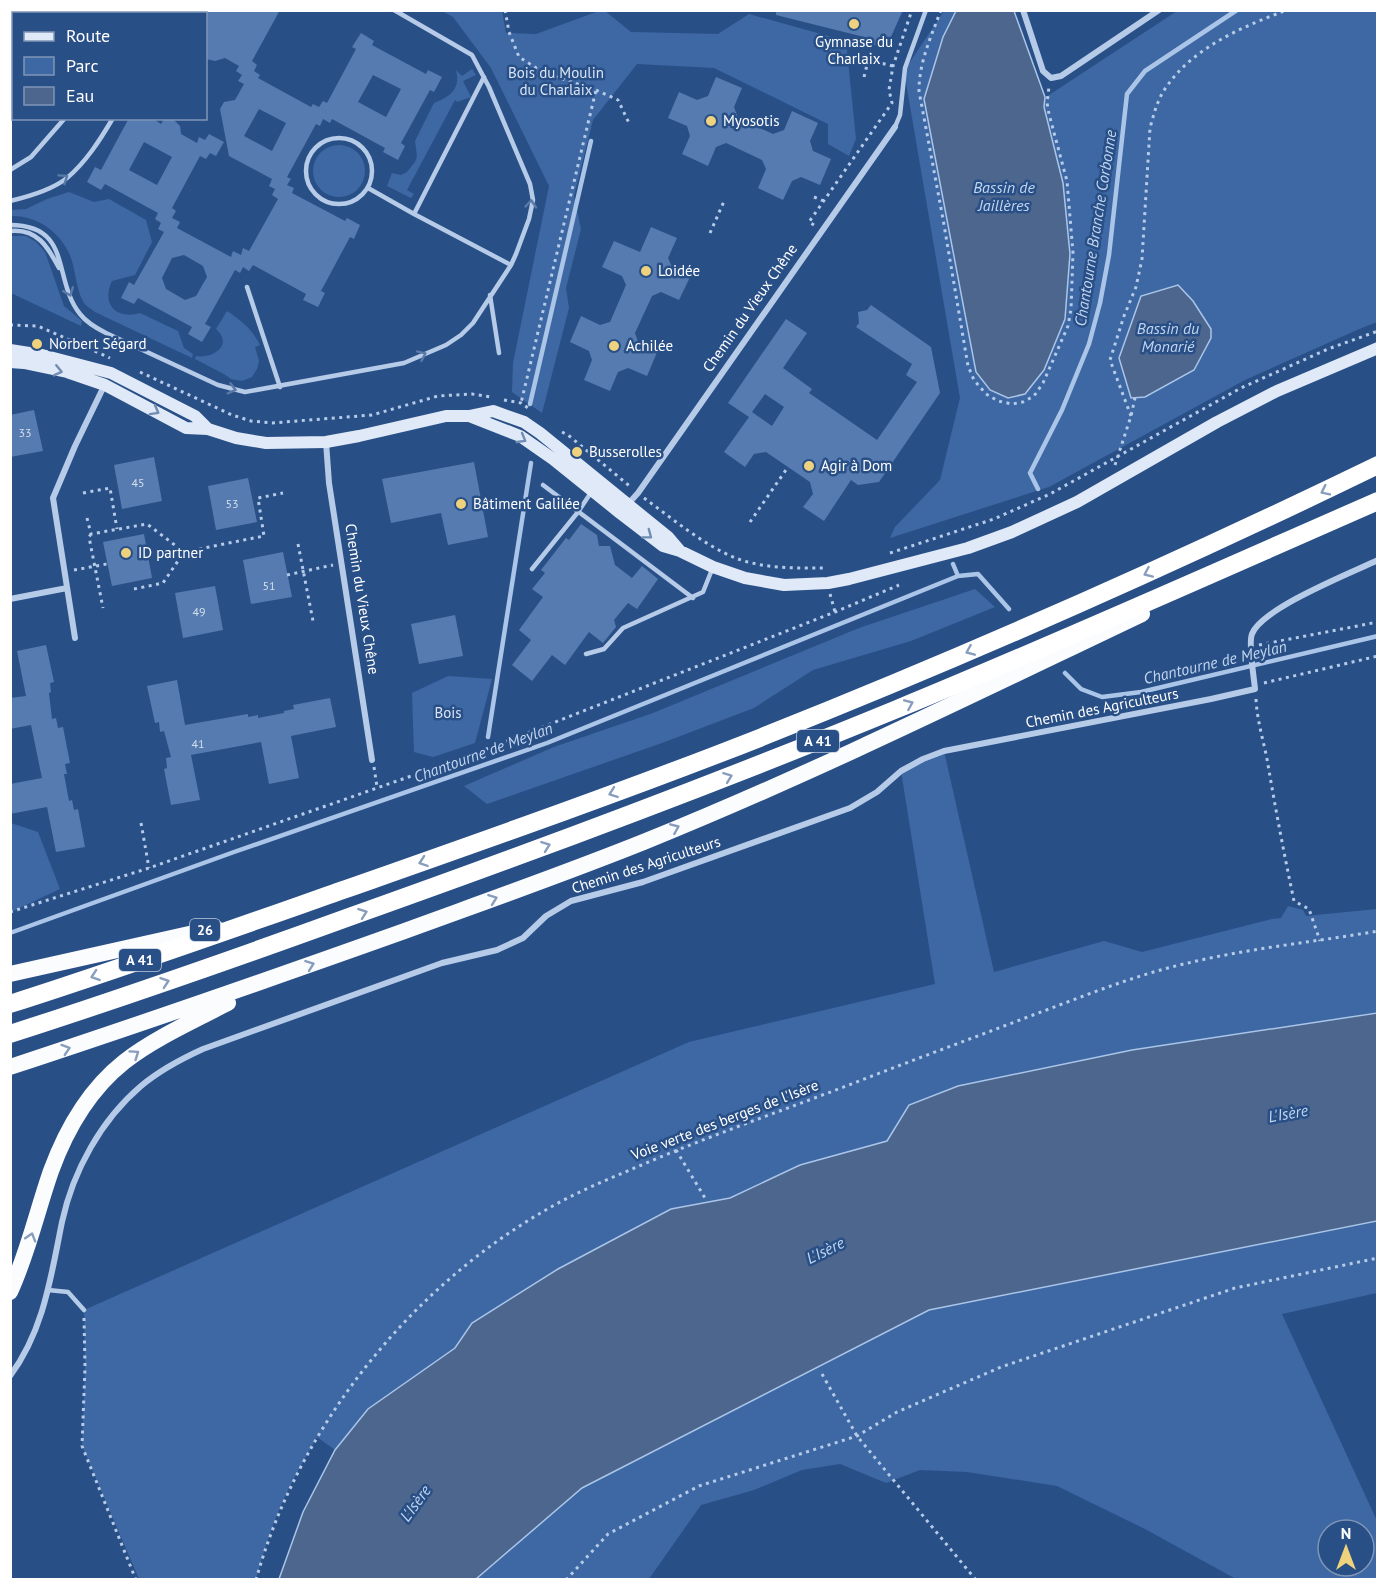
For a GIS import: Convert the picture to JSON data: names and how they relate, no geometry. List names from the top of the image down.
{
  "streets": {
    "highway": ["A 41", "26"],
    "street": ["Chemin du Vieux Chêne", "Chemin des Agriculteurs"],
    "path": ["Voie verte des berges de l'Isère"]
  },
  "crossings": [
    ["A 41", "26"]
  ],
  "water": [
    "Bassin de Jaillères",
    "Chantourne Branche Corbonne",
    "Bassin du Monarié",
    "Chantourne de Meylan",
    "L'Isère"
  ],
  "parks": ["Bois du Moulin du Charlaix", "Bois"],
  "places": [
    "Gymnase du Charlaix",
    "Myosotis",
    "Loidée",
    "Norbert Ségard",
    "Achilée",
    "Busserolles",
    "Agir à Dom",
    "Bâtiment Galilée",
    "ID partner"
  ],
  "house_numbers": [
    "33",
    "45",
    "53",
    "51",
    "49",
    "41"
  ],
  "legend": ["Route", "Parc", "Eau"],
  "north": "top"
}
